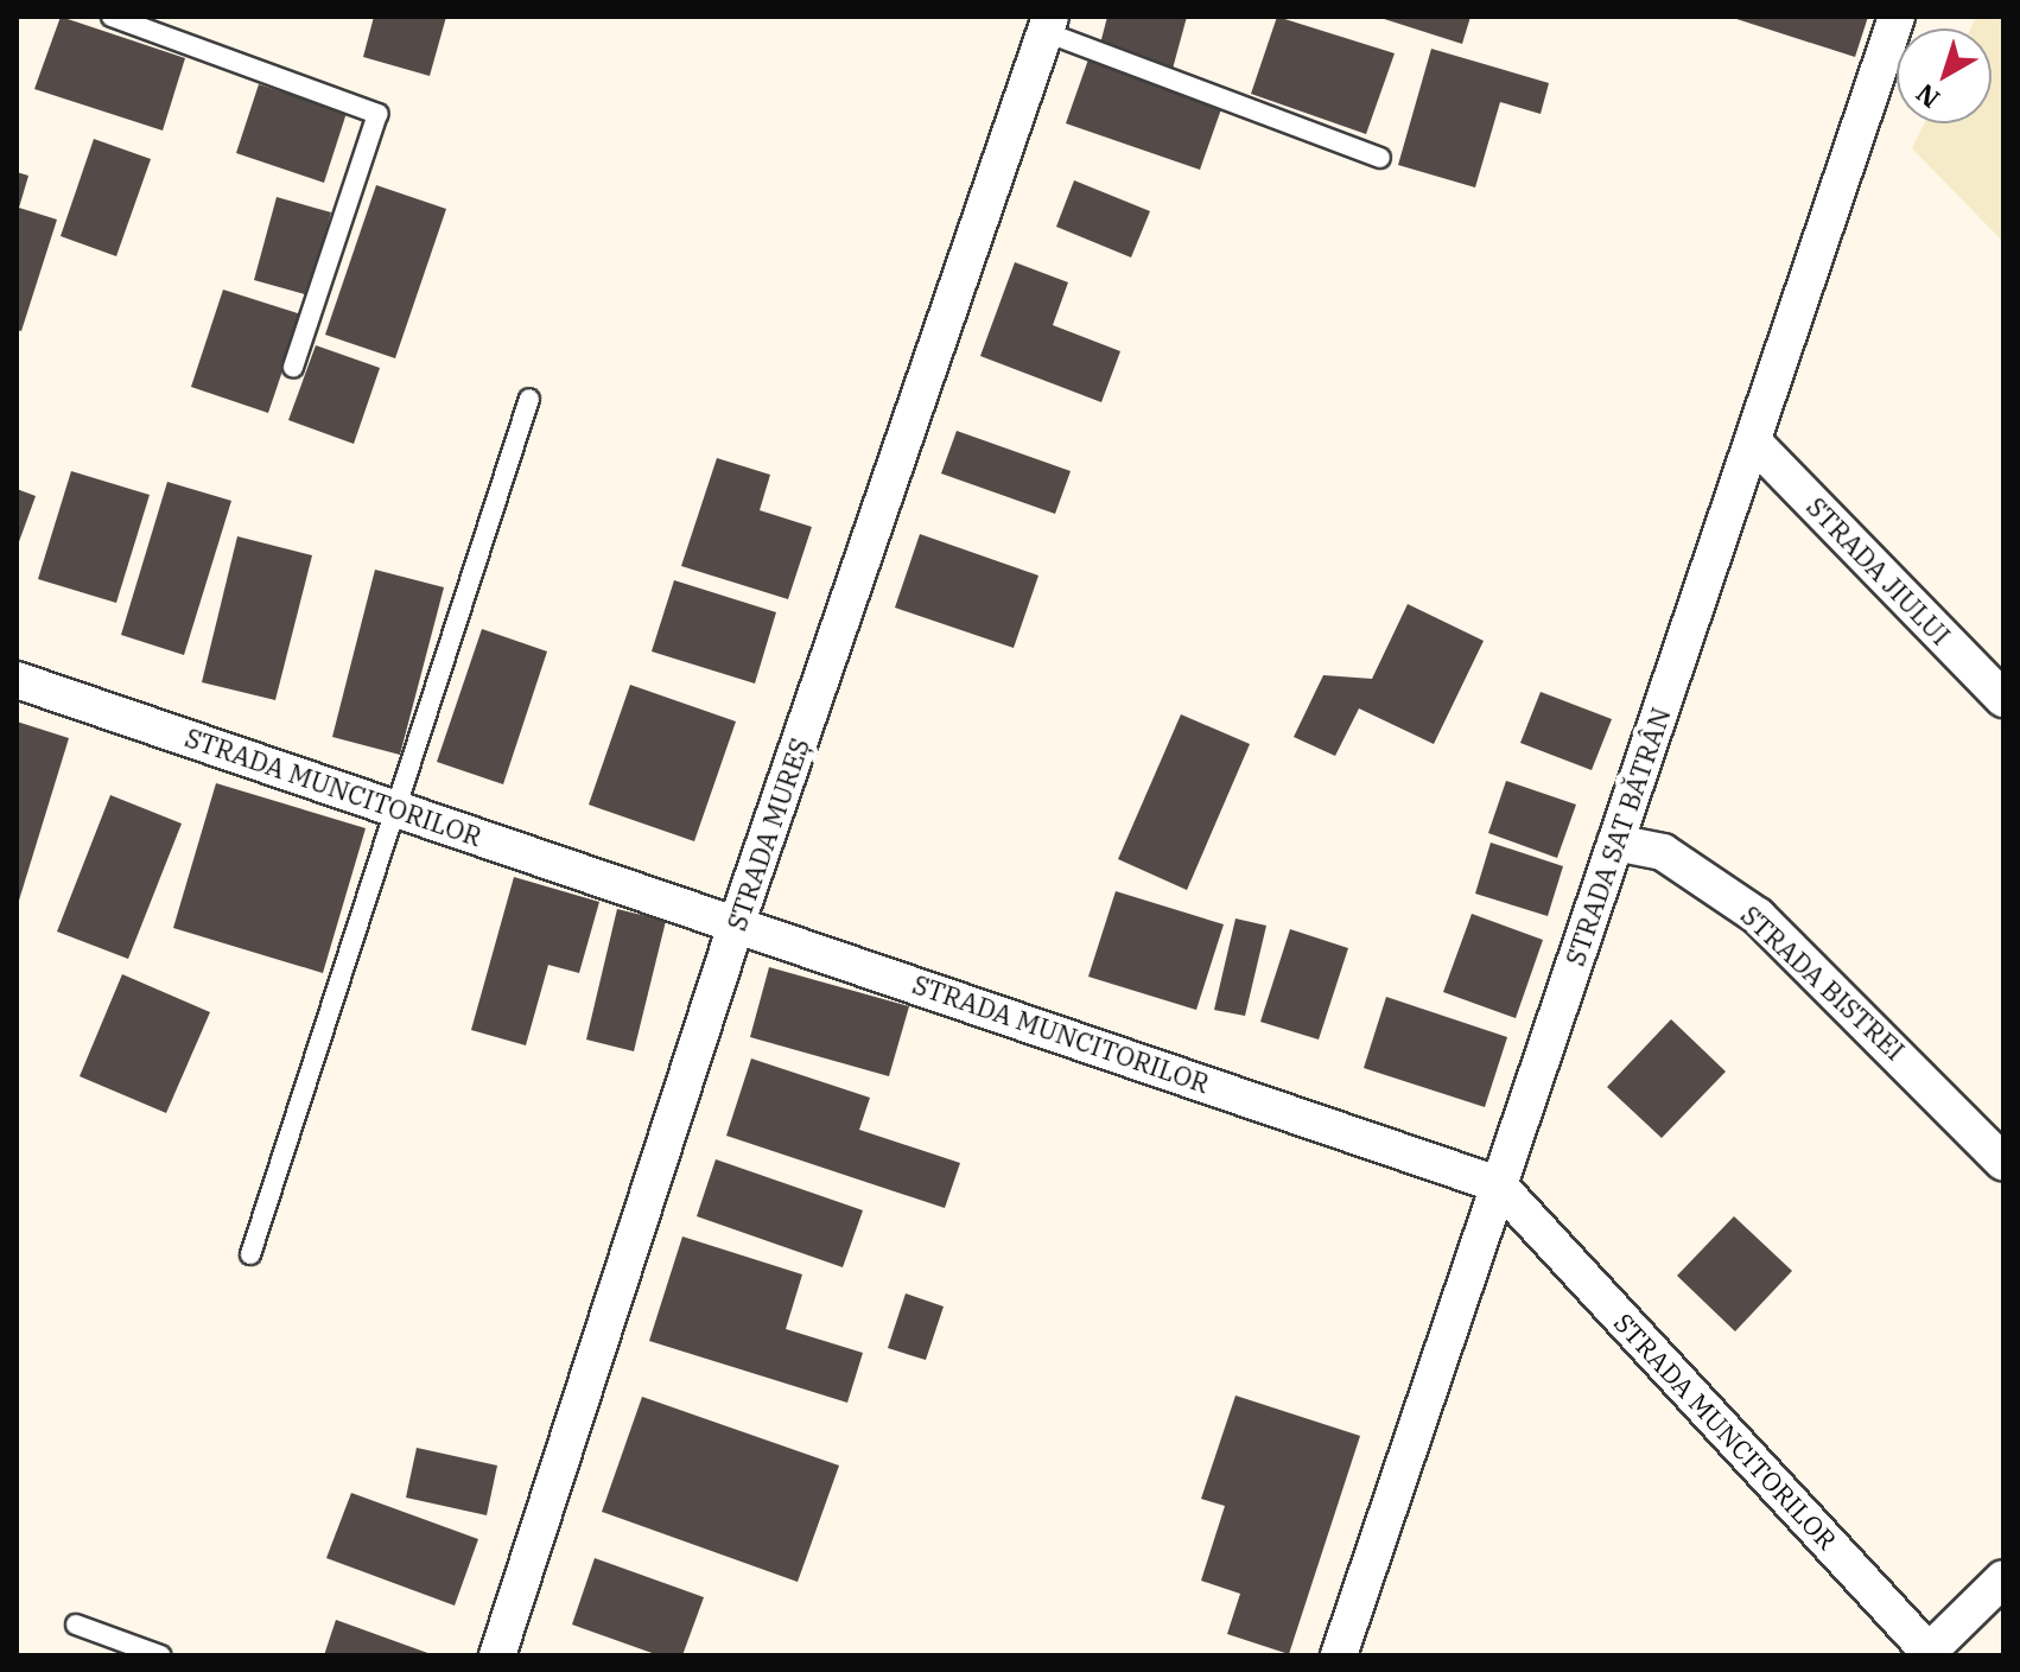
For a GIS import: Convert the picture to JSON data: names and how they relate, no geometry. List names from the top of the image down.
{
  "streets": {
    "street": [
      "STRADA JIULUI",
      "STRADA MUNCITORILOR",
      "STRADA MUREȘ",
      "STRADA SAT BĂTRÂN",
      "STRADA BISTREI"
    ]
  },
  "crossings": [
    ["STRADA JIULUI", "STRADA SAT BĂTRÂN"],
    ["STRADA MUNCITORILOR", "STRADA MUREȘ"],
    ["STRADA MUNCITORILOR", "STRADA SAT BĂTRÂN"],
    ["STRADA SAT BĂTRÂN", "STRADA BISTREI"]
  ],
  "north": "bottom left"
}
